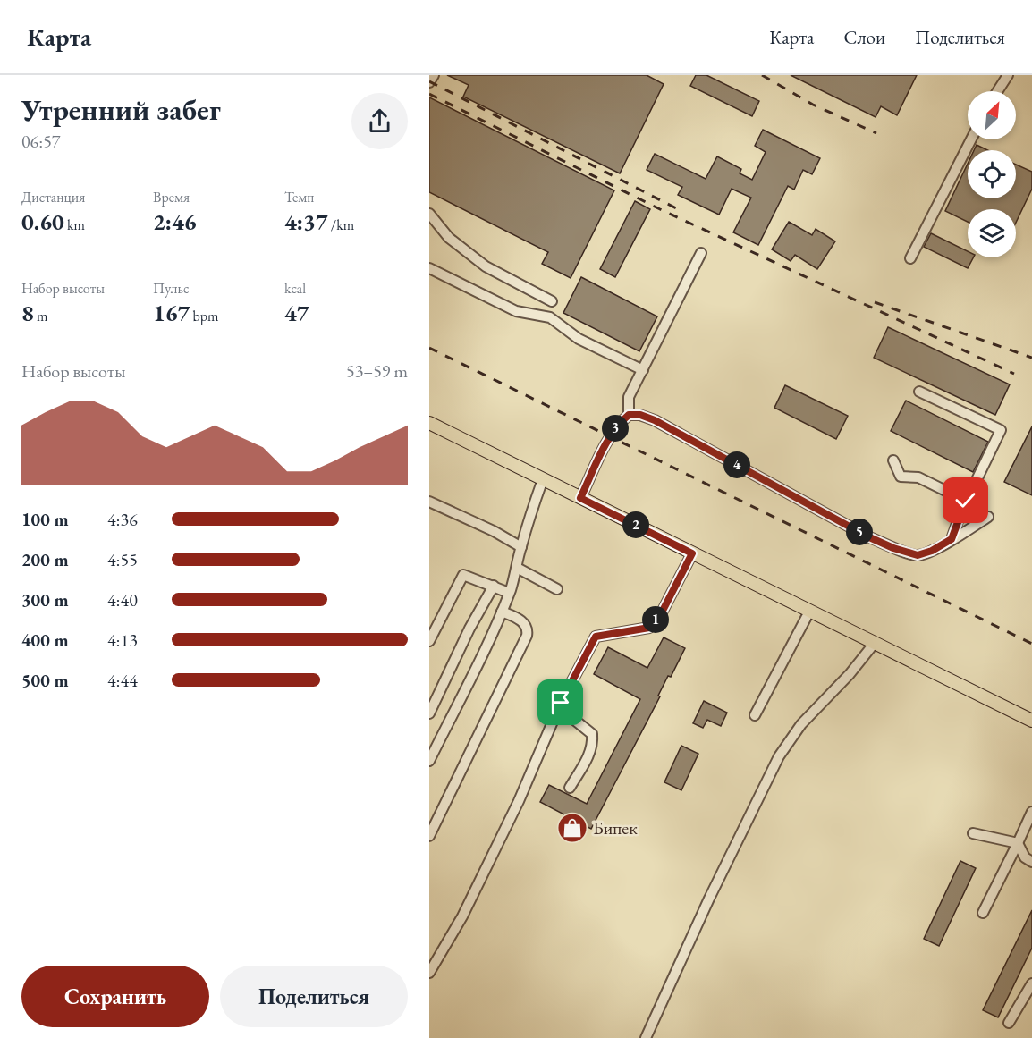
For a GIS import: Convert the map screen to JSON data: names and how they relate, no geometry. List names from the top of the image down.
{
  "places": {
    "shop": ["Бипек"]
  },
  "north": "top right",
  "page": {
    "header": "Карта",
    "nav": ["Карта", "Слои", "Поделиться"],
    "heading": ["Утренний забег", "06:57"],
    "stats": [
      ["Дистанция", "0.60 km"],
      ["Время", "2:46"],
      ["Темп", "4:37 /km"],
      ["Набор высоты", "8 m"],
      ["Пульс", "167 bpm"],
      ["kcal", "47"]
    ],
    "chart": ["Набор высоты", "53–59 m"],
    "pins": [
      "3",
      "4",
      "2",
      "5",
      "1"
    ],
    "list": [
      {
        "name": "100 m",
        "note": "4:36"
      },
      {
        "name": "200 m",
        "note": "4:55"
      },
      {
        "name": "300 m",
        "note": "4:40"
      },
      {
        "name": "400 m",
        "note": "4:13"
      },
      {
        "name": "500 m",
        "note": "4:44"
      }
    ],
    "buttons": ["Сохранить", "Поделиться"]
  }
}
